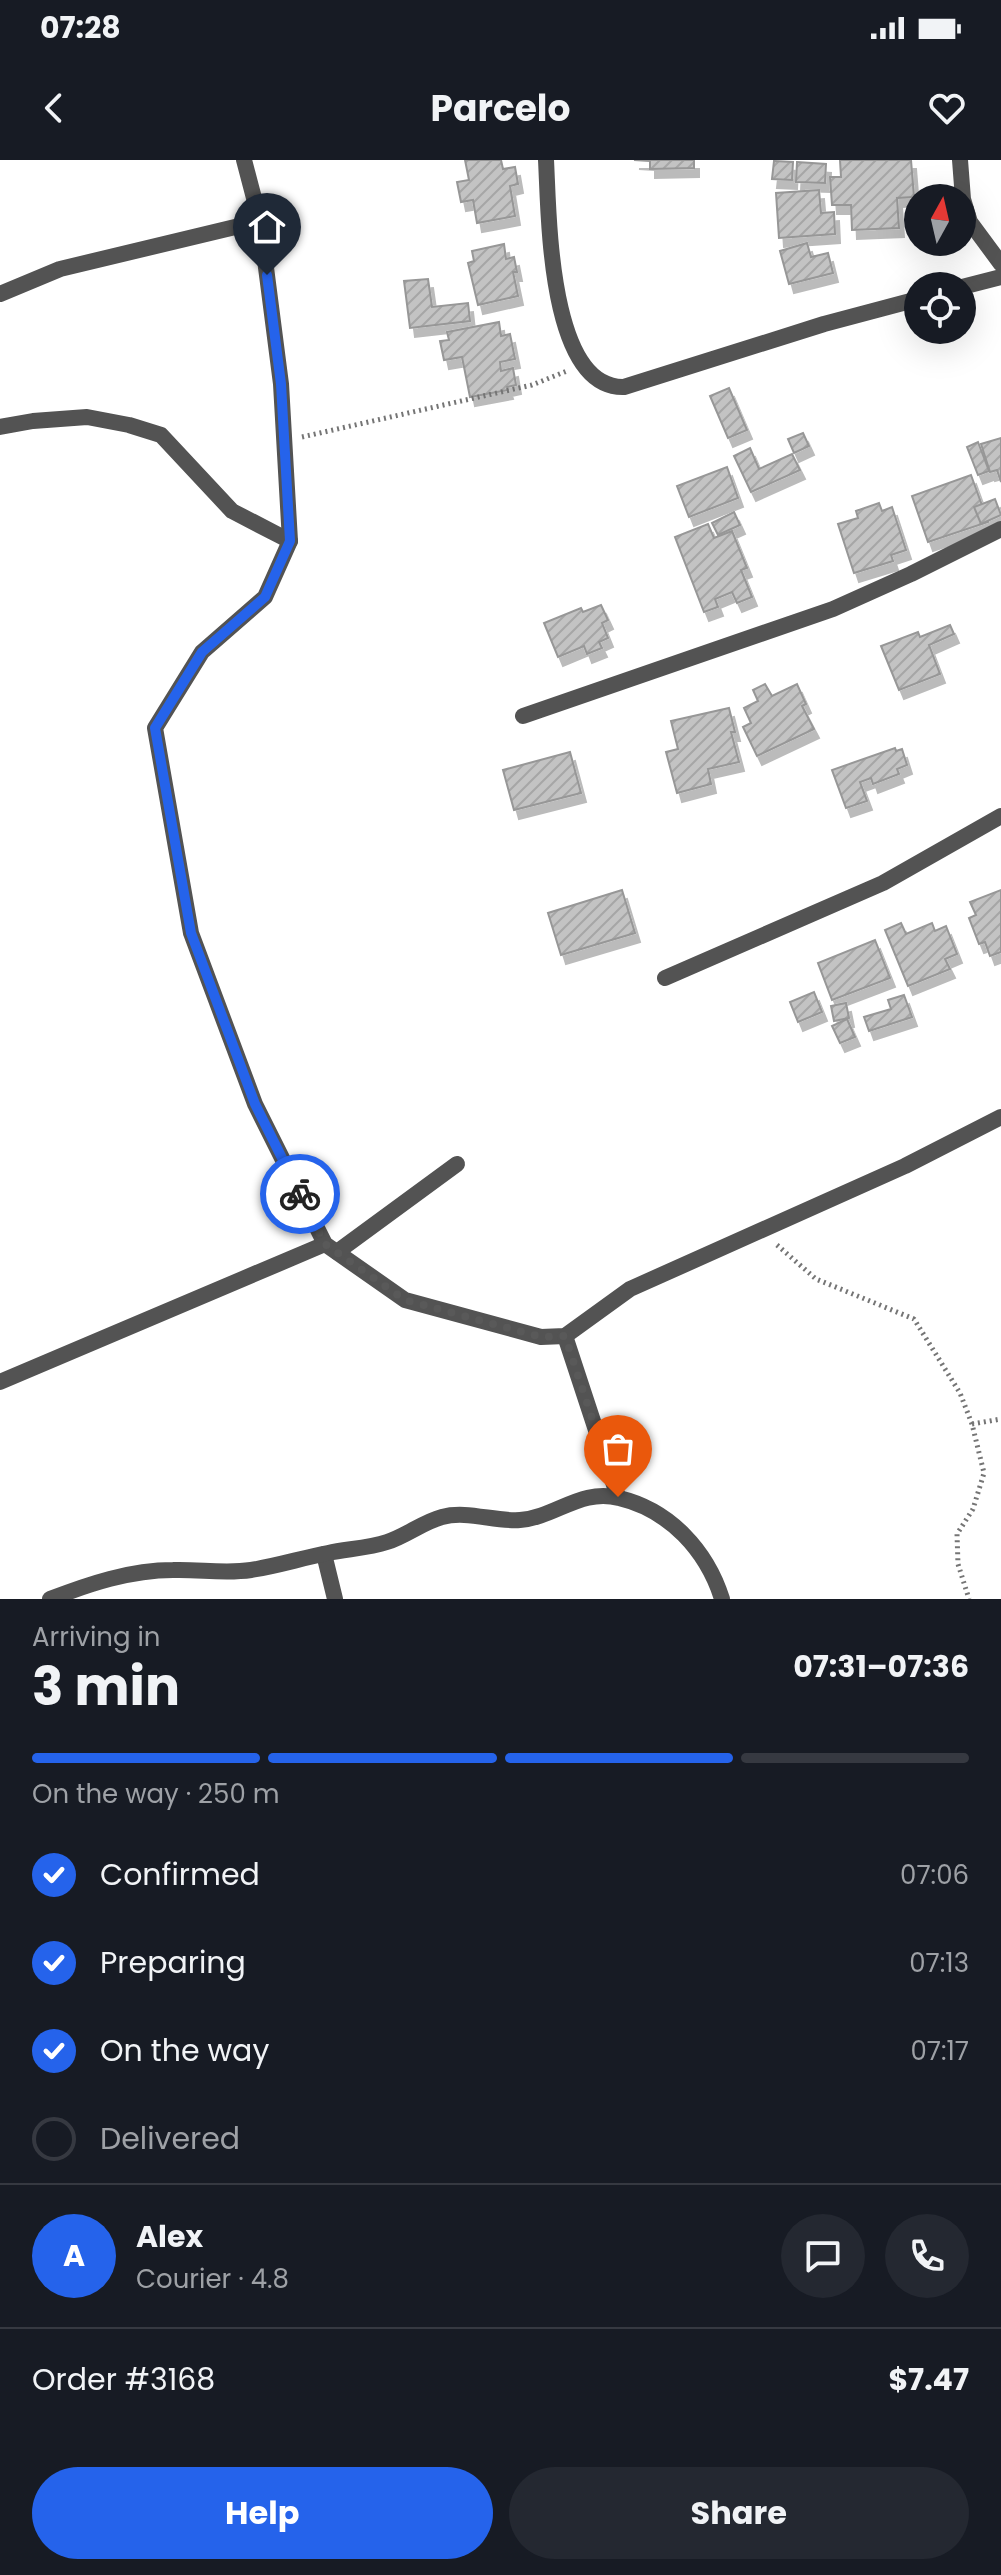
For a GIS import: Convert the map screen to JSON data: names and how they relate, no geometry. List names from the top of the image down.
{
  "north": "top",
  "page": {
    "status": "07:28",
    "header": "Parcelo",
    "heading": ["3 min", "Arriving in", "07:31–07:36"],
    "panel": [
      "Alex",
      "Courier · 4.8",
      "Order #3168",
      "$7.47"
    ],
    "bar": "On the way · 250 m",
    "list": [
      ["Confirmed", "07:06"],
      ["Preparing", "07:13"],
      ["On the way", "07:17"],
      "Delivered"
    ],
    "round": "A",
    "buttons": ["Help", "Share"]
  }
}
